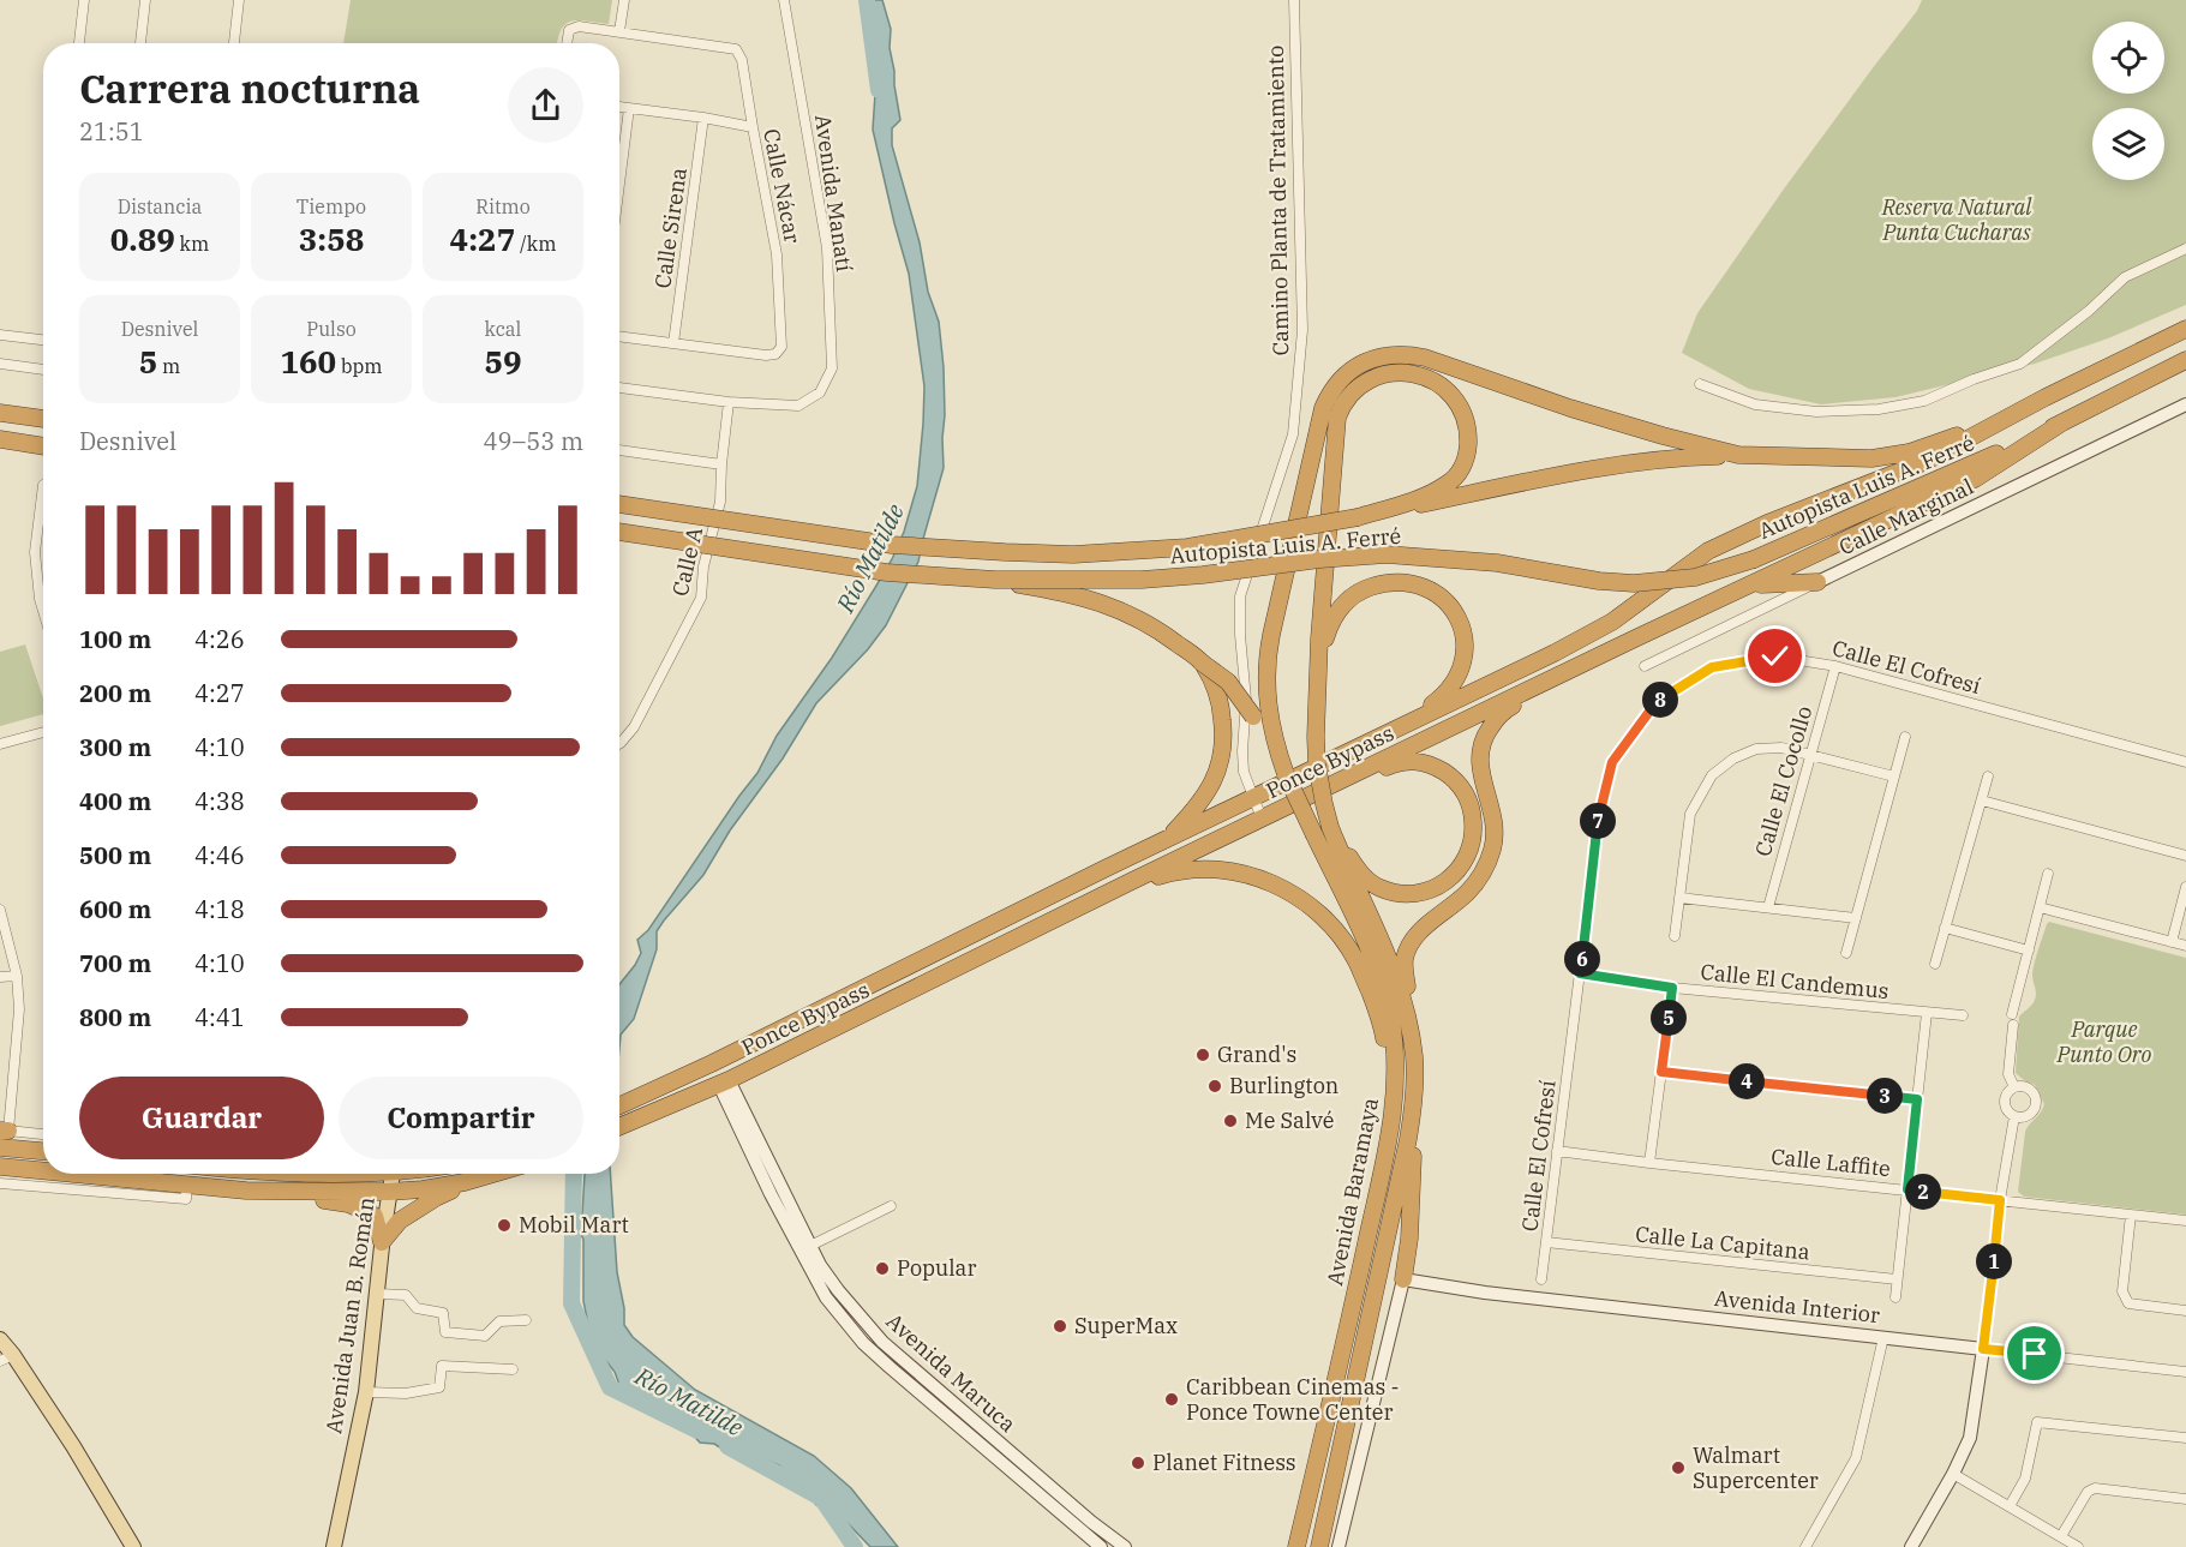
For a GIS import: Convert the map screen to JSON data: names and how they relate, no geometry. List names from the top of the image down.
{
  "streets": {
    "highway": ["Autopista Luis A. Ferré", "Ponce Bypass", "Avenida Baramaya"],
    "main road": ["Avenida Juan B. Román"],
    "street": [
      "Calle Nácar",
      "Avenida Manatí",
      "Camino Planta de Tratamiento",
      "Calle Sirena",
      "Calle Marginal",
      "Calle A",
      "Calle El Cofresí",
      "Calle El Cocollo",
      "Calle El Candemus",
      "Calle Laffite",
      "Calle La Capitana",
      "Avenida Interior",
      "Avenida Maruca"
    ]
  },
  "crossings": [
    ["Calle Nácar", "Calle Sirena"],
    ["Avenida Manatí", "Calle A"],
    ["Camino Planta de Tratamiento", "Ponce Bypass"],
    ["Calle El Cofresí", "Calle El Cocollo"],
    ["Calle El Cofresí", "Calle El Candemus"],
    ["Calle El Cofresí", "Calle Laffite"],
    ["Calle El Cofresí", "Calle La Capitana"],
    ["Ponce Bypass", "Avenida Maruca"]
  ],
  "water": ["Río Matilde"],
  "parks": ["Reserva Natural Punta Cucharas", "Parque Punto Oro"],
  "places": [
    "Grand's",
    "Burlington",
    "Me Salvé",
    "Mobil Mart",
    "Popular",
    "SuperMax",
    "Caribbean Cinemas - Ponce Towne Center",
    "Planet Fitness",
    "Walmart Supercenter"
  ],
  "page": {
    "heading": ["Carrera nocturna", "21:51"],
    "stats": [
      ["Distancia", "0.89 km"],
      ["Tiempo", "3:58"],
      ["Ritmo", "4:27 /km"],
      ["Desnivel", "5 m"],
      ["Pulso", "160 bpm"],
      ["kcal", "59"]
    ],
    "chart": ["Desnivel", "49–53 m"],
    "list": [
      {
        "name": "100 m",
        "note": "4:26"
      },
      {
        "name": "200 m",
        "note": "4:27"
      },
      {
        "name": "300 m",
        "note": "4:10"
      },
      {
        "name": "400 m",
        "note": "4:38"
      },
      {
        "name": "500 m",
        "note": "4:46"
      },
      {
        "name": "600 m",
        "note": "4:18"
      },
      {
        "name": "700 m",
        "note": "4:10"
      },
      {
        "name": "800 m",
        "note": "4:41"
      }
    ],
    "pins": [
      "8",
      "7",
      "6",
      "5",
      "4",
      "3",
      "2",
      "1"
    ],
    "buttons": ["Guardar", "Compartir"]
  }
}
